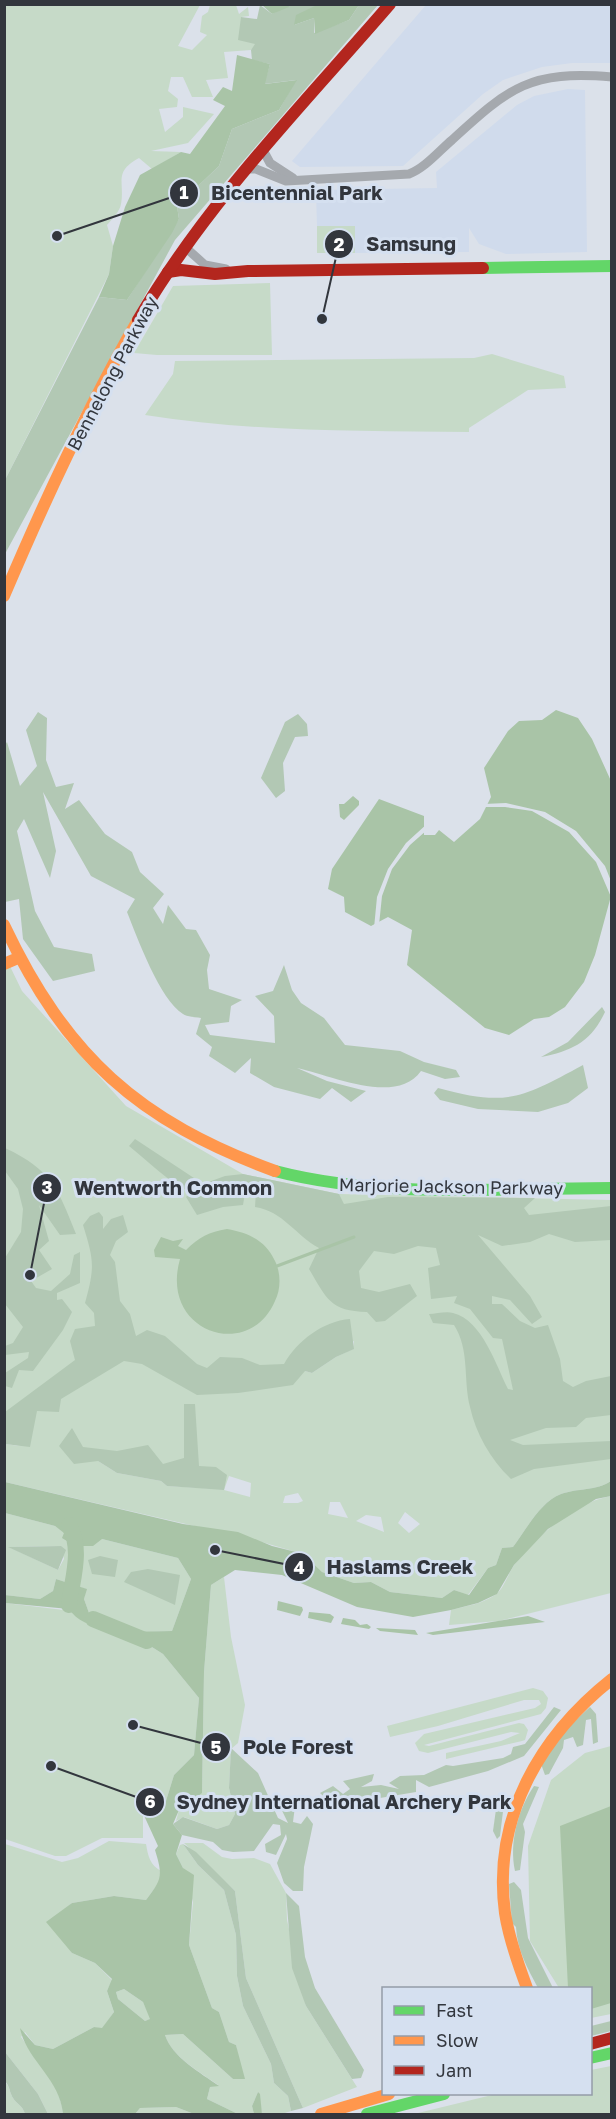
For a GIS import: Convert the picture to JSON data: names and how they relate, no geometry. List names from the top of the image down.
{
  "streets": {
    "street": ["Bennelong Parkway", "Marjorie Jackson Parkway"]
  },
  "places": [
    "Bicentennial Park",
    "Samsung",
    "Wentworth Common",
    "Haslams Creek",
    "Pole Forest",
    "Sydney International Archery Park"
  ],
  "legend": ["Fast", "Slow", "Jam"]
}
